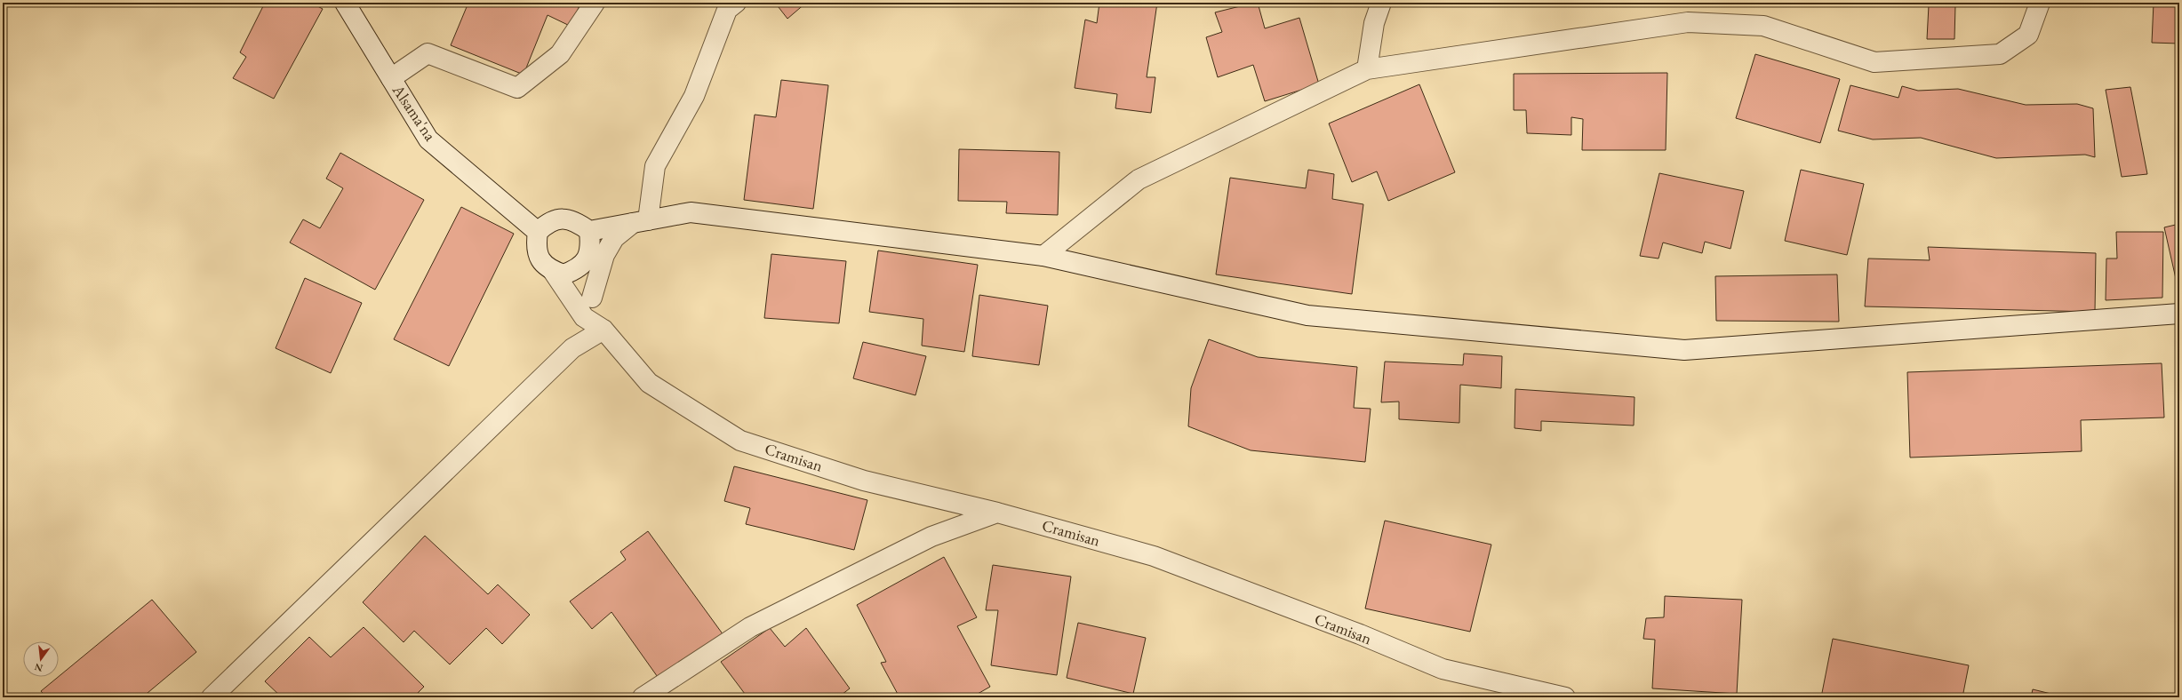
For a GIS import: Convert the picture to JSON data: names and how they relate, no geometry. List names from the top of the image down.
{
  "streets": {
    "street": ["Alsama'na", "Cramisan"]
  },
  "north": "bottom"
}
